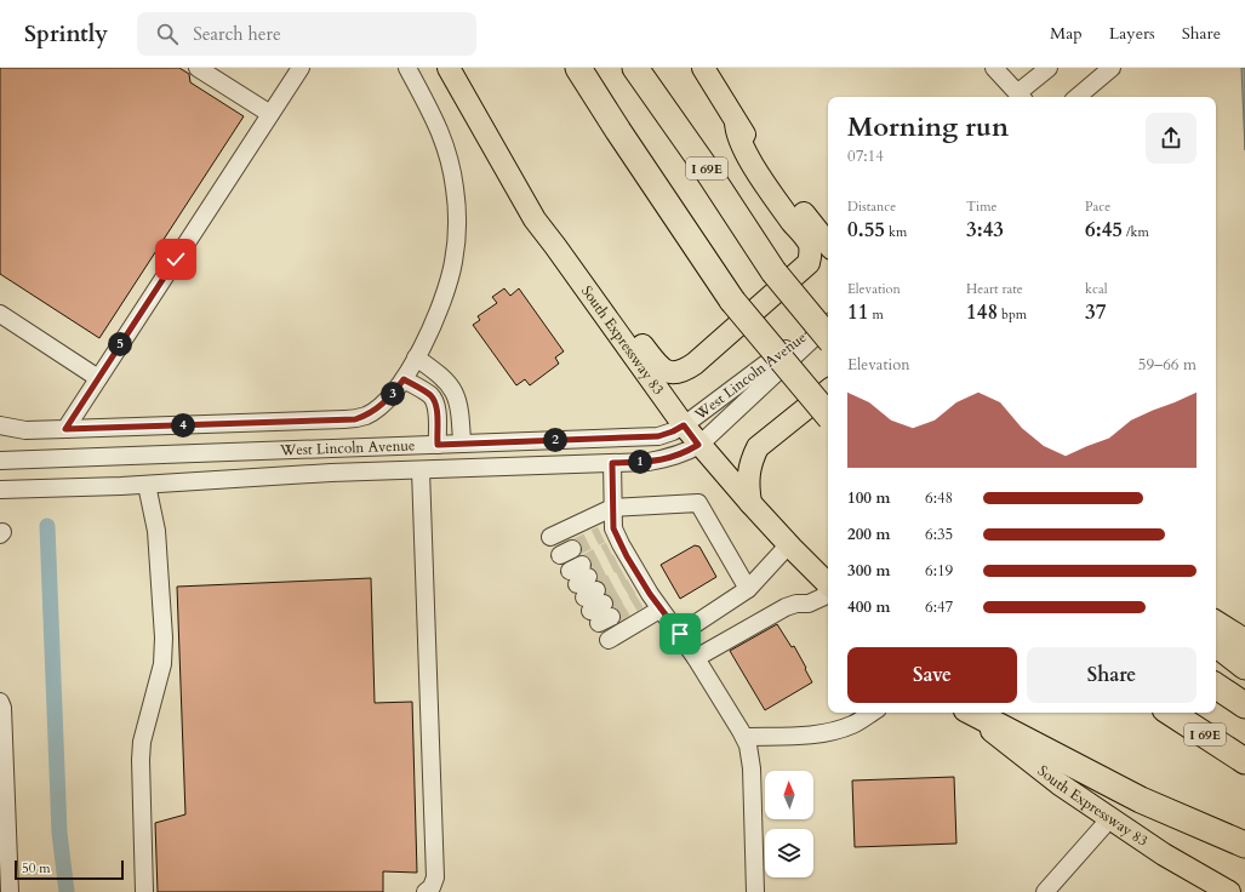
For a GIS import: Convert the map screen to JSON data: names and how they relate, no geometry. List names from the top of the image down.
{
  "streets": {
    "highway": ["I 69E"],
    "main road": ["South Expressway 83"],
    "street": ["West Lincoln Avenue"]
  },
  "crossings": [
    ["South Expressway 83", "West Lincoln Avenue"]
  ],
  "scale_bar": "50 m",
  "north": "top",
  "page": {
    "header": "Sprintly",
    "search": "Search here",
    "nav": ["Map", "Layers", "Share"],
    "heading": ["Morning run", "07:14"],
    "stats": [
      ["Distance", "0.55 km"],
      ["Time", "3:43"],
      ["Pace", "6:45 /km"],
      ["Elevation", "11 m"],
      ["Heart rate", "148 bpm"],
      ["kcal", "37"]
    ],
    "pins": [
      "5",
      "3",
      "4",
      "2",
      "1"
    ],
    "chart": ["Elevation", "59–66 m"],
    "list": [
      {
        "name": "100 m",
        "note": "6:48"
      },
      {
        "name": "200 m",
        "note": "6:35"
      },
      {
        "name": "300 m",
        "note": "6:19"
      },
      {
        "name": "400 m",
        "note": "6:47"
      }
    ],
    "buttons": ["Save", "Share"],
    "scale": "50 m"
  }
}
